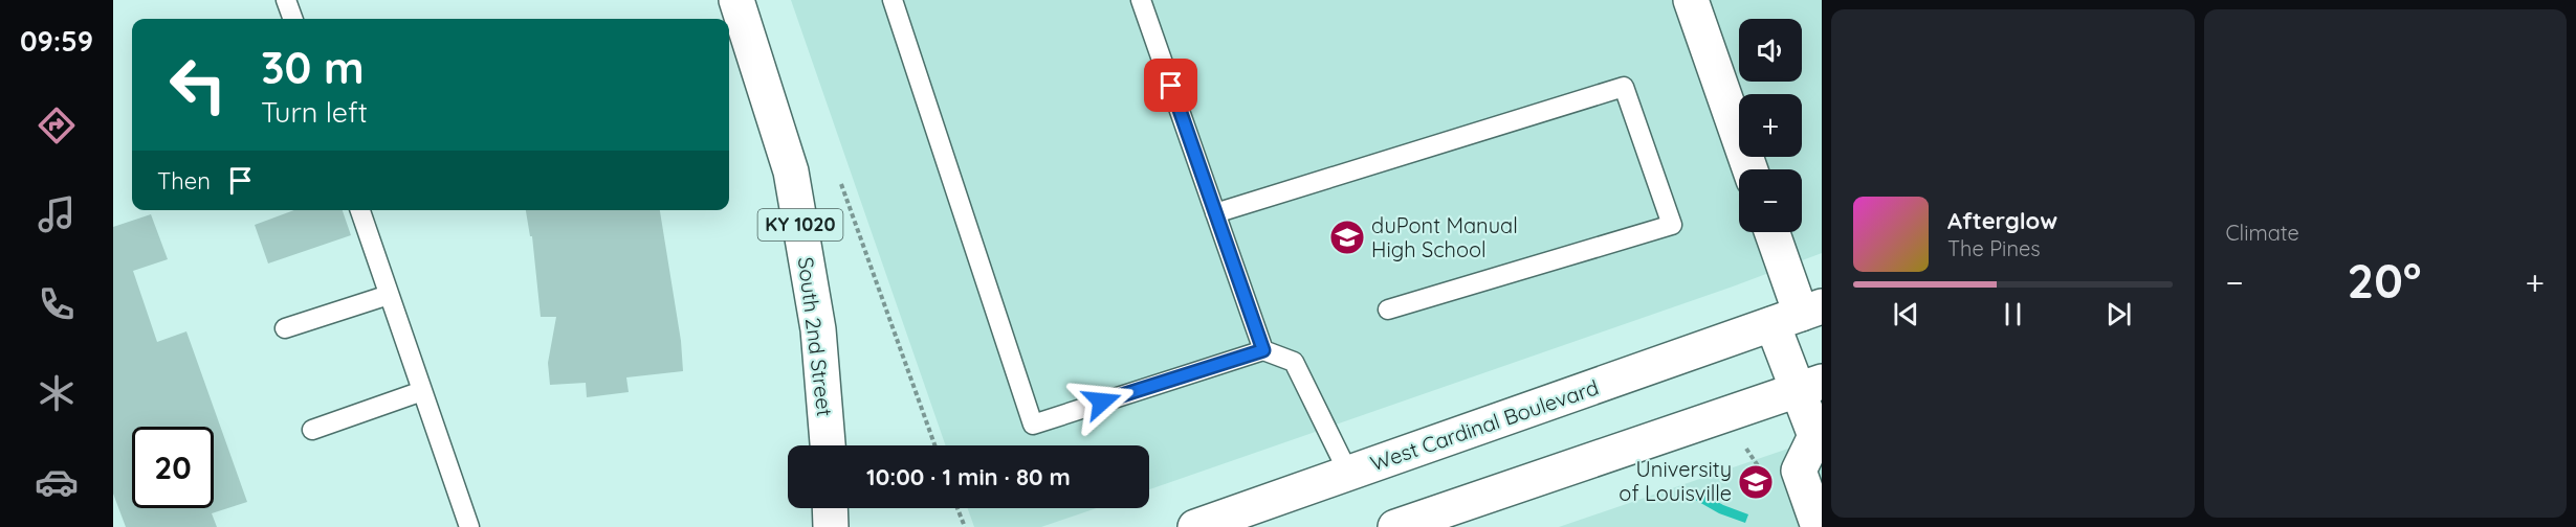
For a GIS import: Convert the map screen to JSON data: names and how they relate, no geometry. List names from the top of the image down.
{
  "streets": {
    "main road": ["KY 1020", "South 2nd Street", "West Cardinal Boulevard"]
  },
  "places": {
    "school or university": ["duPont Manual High School", "University of Louisville"]
  },
  "page": {
    "tabs": "09:59",
    "tile": "Climate",
    "map_buttons": ["+", "−"],
    "turn": ["30 m", "Turn left"],
    "then": "Then",
    "song": ["Afterglow", "The Pines"],
    "heat": ["−", "20°", "+"],
    "limit": "20",
    "trip": "10:00 · 1 min · 80 m"
  }
}
